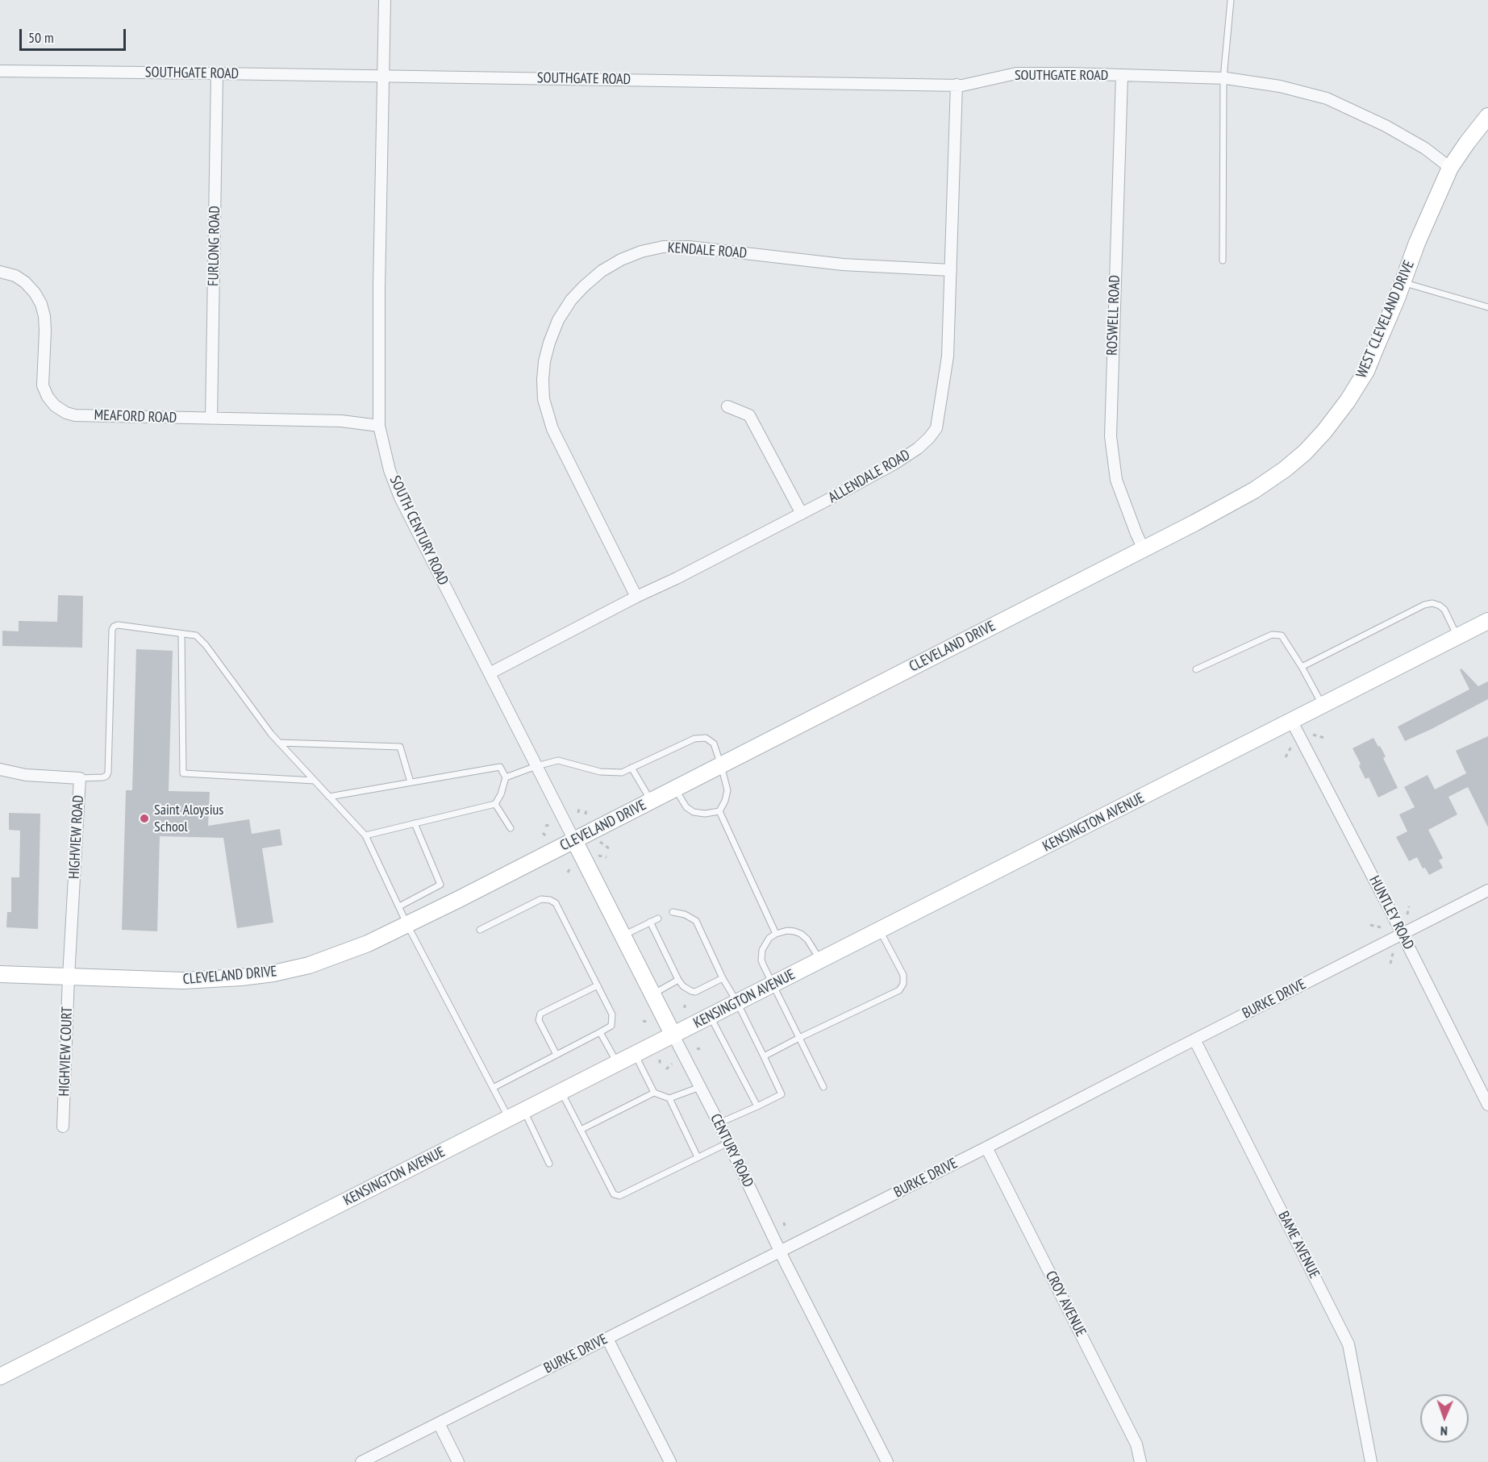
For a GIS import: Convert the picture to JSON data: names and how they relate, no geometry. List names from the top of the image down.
{
  "streets": {
    "street": [
      "SOUTHGATE ROAD",
      "FURLONG ROAD",
      "KENDALE ROAD",
      "ROSWELL ROAD",
      "WEST CLEVELAND DRIVE",
      "MEAFORD ROAD",
      "ALLENDALE ROAD",
      "SOUTH CENTURY ROAD",
      "CLEVELAND DRIVE",
      "KENSINGTON AVENUE",
      "HIGHVIEW ROAD",
      "HUNTLEY ROAD",
      "BURKE DRIVE",
      "HIGHVIEW COURT",
      "CENTURY ROAD",
      "BAME AVENUE",
      "CROY AVENUE"
    ]
  },
  "crossings": [
    ["SOUTHGATE ROAD", "FURLONG ROAD"],
    ["SOUTHGATE ROAD", "ROSWELL ROAD"],
    ["SOUTHGATE ROAD", "WEST CLEVELAND DRIVE"],
    ["SOUTHGATE ROAD", "ALLENDALE ROAD"],
    ["SOUTHGATE ROAD", "SOUTH CENTURY ROAD"],
    ["FURLONG ROAD", "MEAFORD ROAD"],
    ["KENDALE ROAD", "ALLENDALE ROAD"],
    ["ROSWELL ROAD", "CLEVELAND DRIVE"],
    ["WEST CLEVELAND DRIVE", "CLEVELAND DRIVE"],
    ["MEAFORD ROAD", "SOUTH CENTURY ROAD"],
    ["ALLENDALE ROAD", "SOUTH CENTURY ROAD"],
    ["SOUTH CENTURY ROAD", "CLEVELAND DRIVE"],
    ["SOUTH CENTURY ROAD", "CENTURY ROAD"],
    ["CLEVELAND DRIVE", "HIGHVIEW ROAD"],
    ["CLEVELAND DRIVE", "HIGHVIEW COURT"],
    ["CLEVELAND DRIVE", "CENTURY ROAD"],
    ["KENSINGTON AVENUE", "HUNTLEY ROAD"],
    ["KENSINGTON AVENUE", "CENTURY ROAD"],
    ["HIGHVIEW ROAD", "HIGHVIEW COURT"],
    ["HUNTLEY ROAD", "BURKE DRIVE"],
    ["BURKE DRIVE", "CENTURY ROAD"],
    ["BURKE DRIVE", "BAME AVENUE"],
    ["BURKE DRIVE", "CROY AVENUE"]
  ],
  "places": ["Saint Aloysius School"],
  "scale_bar": "50 m",
  "north": "bottom"
}
